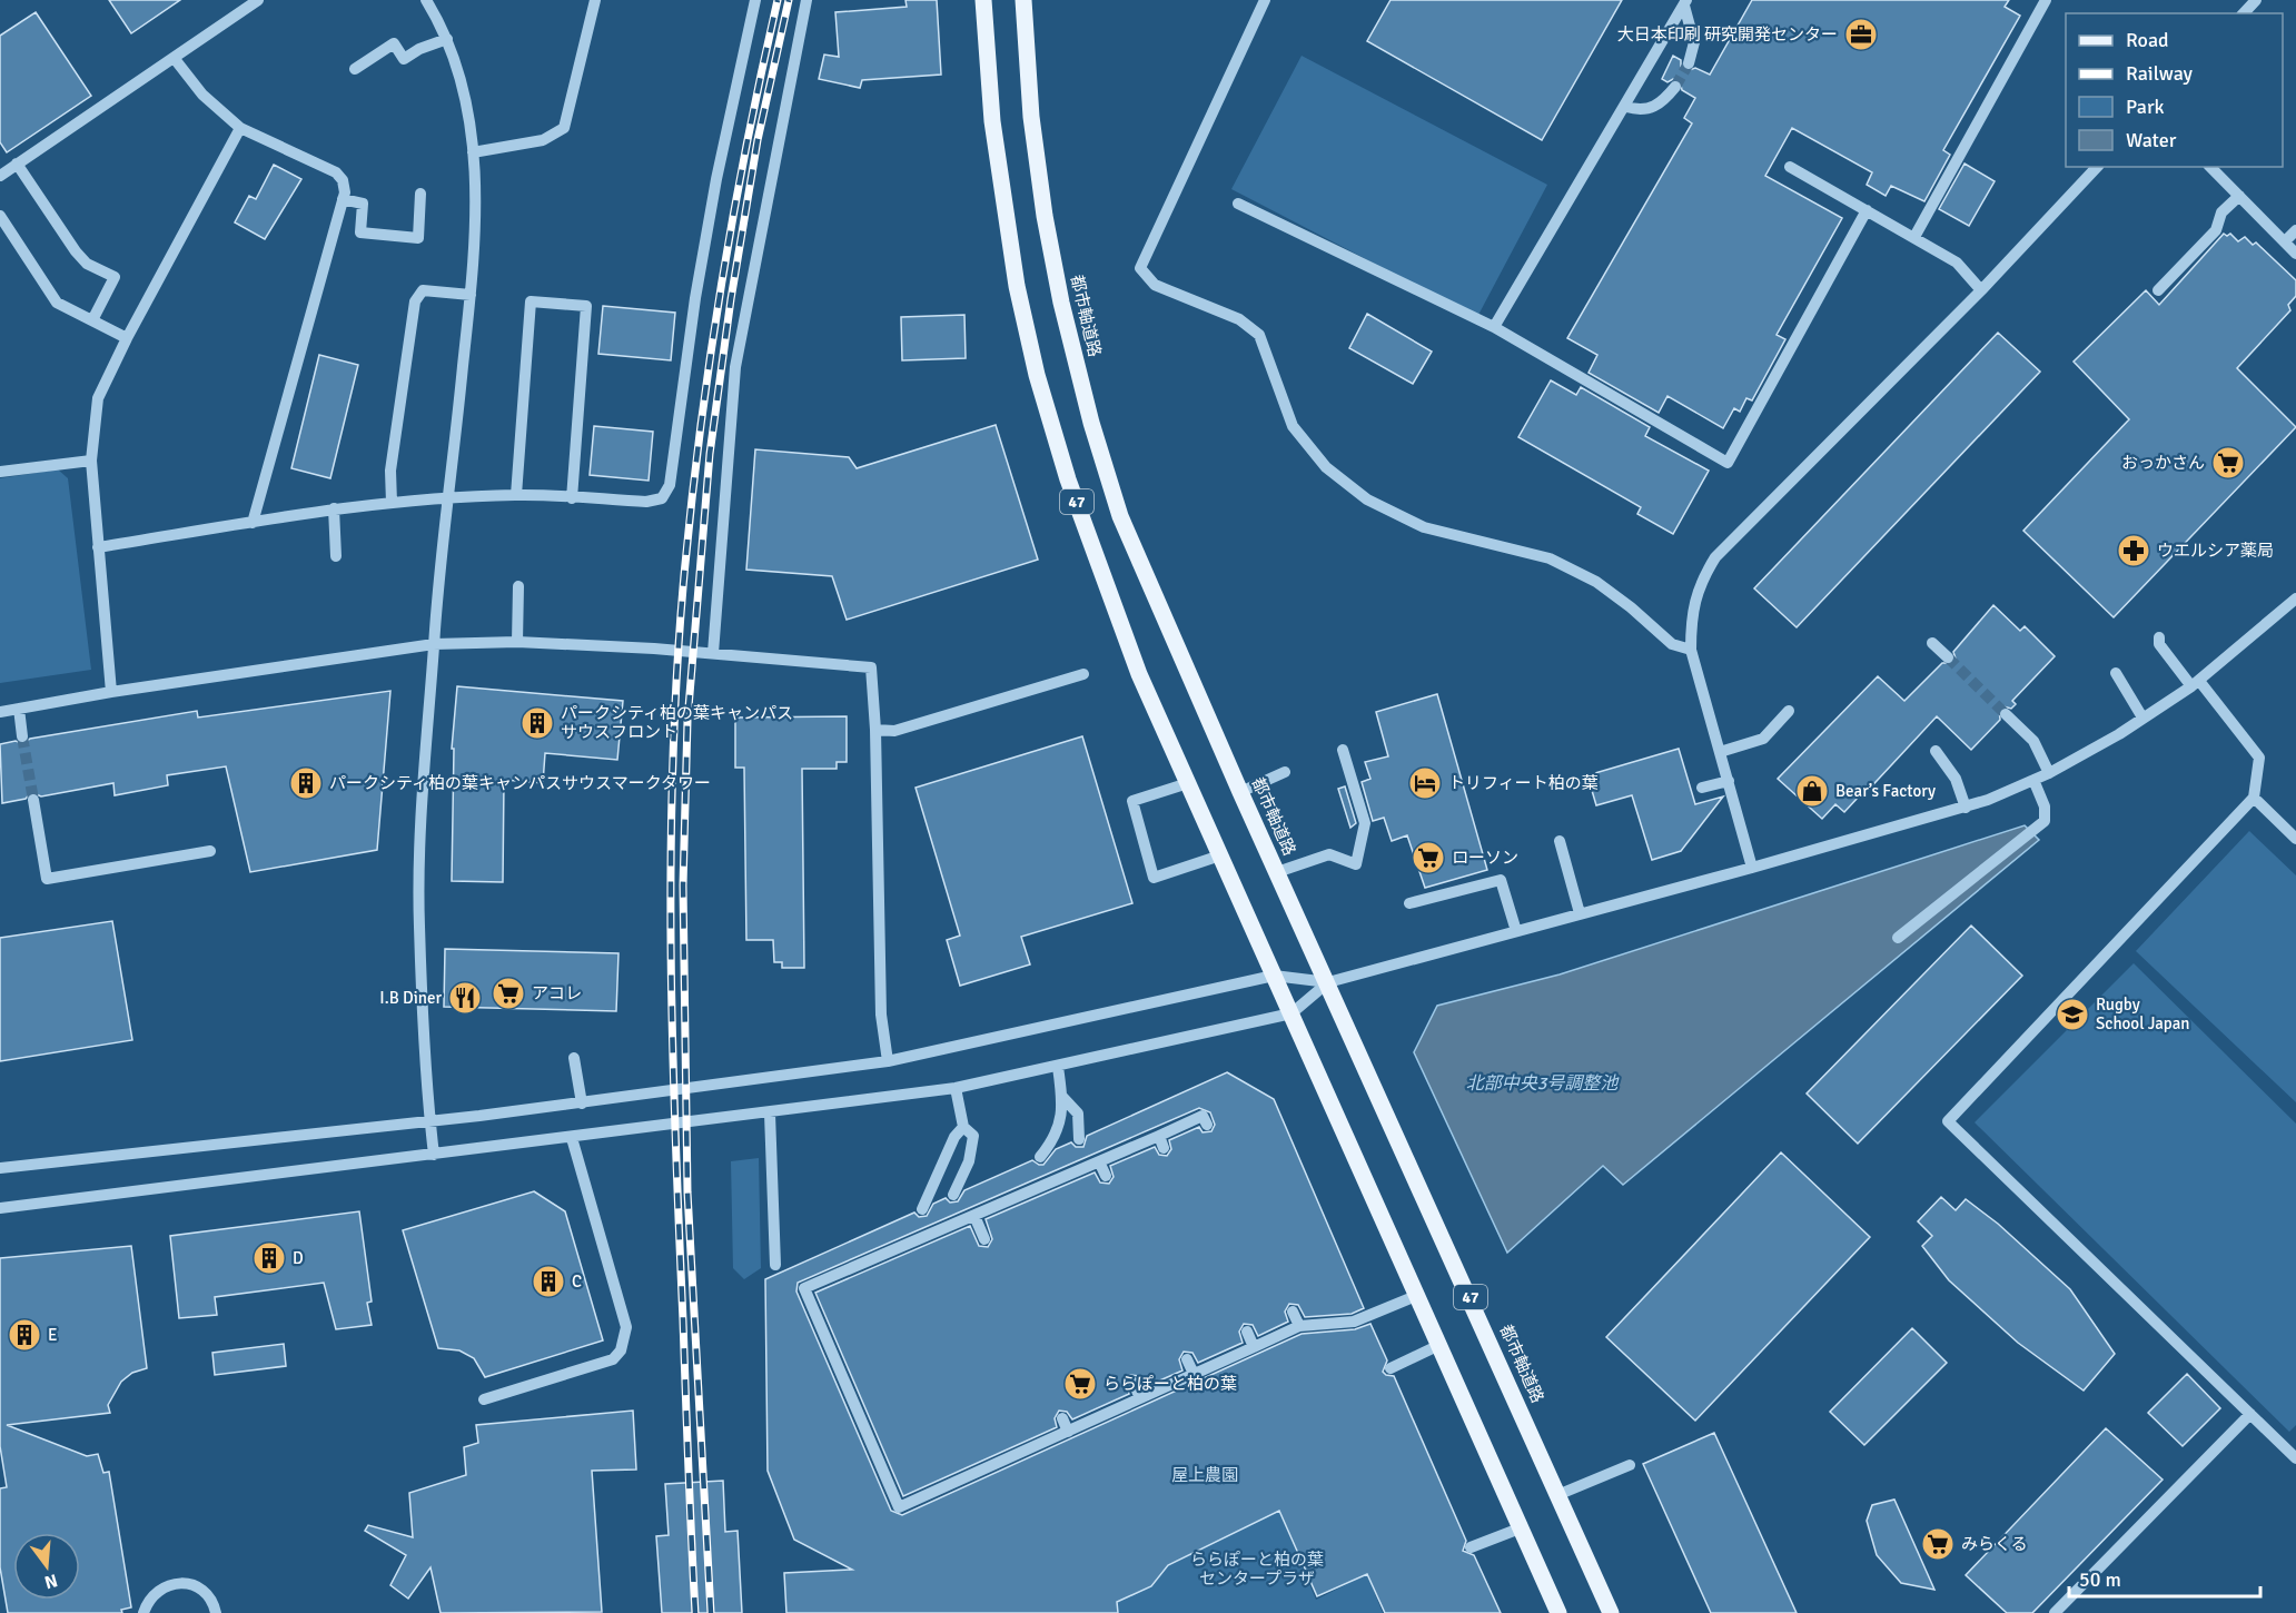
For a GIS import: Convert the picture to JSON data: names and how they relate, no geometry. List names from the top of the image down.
{
  "streets": {
    "main road": ["都市軸道路", "47"]
  },
  "water": ["北部中央3号調整池"],
  "parks": ["屋上農園", "ららぽーと柏の葉 センタープラザ"],
  "places": {
    "office": ["大日本印刷 研究開発センター"],
    "supermarket": [
      "おっかさん",
      "ローソン",
      "アコレ",
      "ららぽーと柏の葉",
      "みらくる"
    ],
    "pharmacy": ["ウエルシア薬局"],
    "building": [
      "パークシティ柏の葉キャンパス サウスフロント",
      "パークシティ柏の葉キャンパスサウスマークタワー",
      "D",
      "C",
      "E"
    ],
    "hotel": ["トリフィート柏の葉"],
    "shop": ["Bear’s Factory"],
    "restaurant": ["I.B Diner"],
    "school or university": ["Rugby School Japan"]
  },
  "legend": [
    "Road",
    "Railway",
    "Park",
    "Water"
  ],
  "scale_bar": "50 m",
  "north": "bottom"
}
